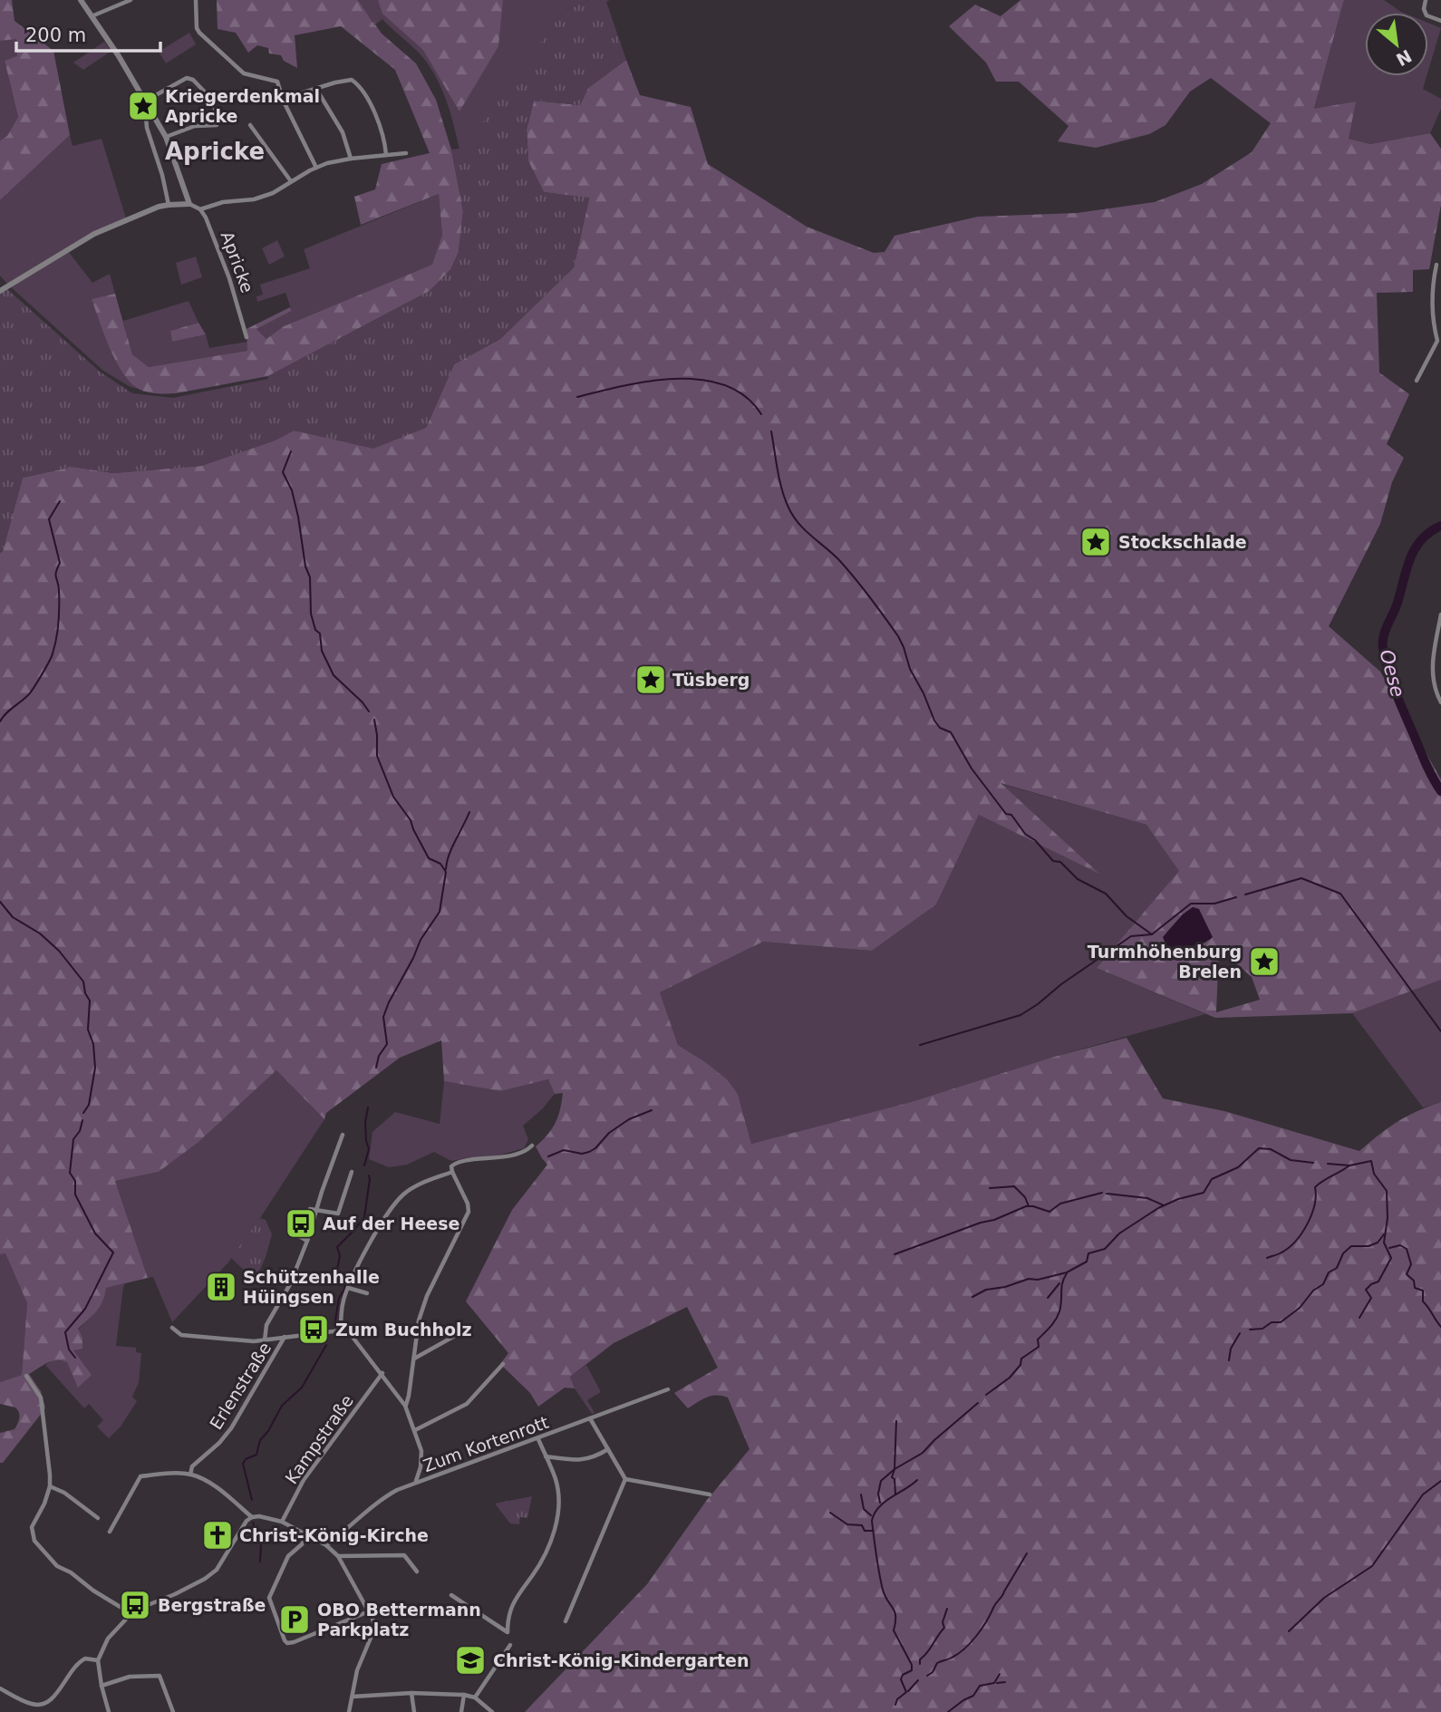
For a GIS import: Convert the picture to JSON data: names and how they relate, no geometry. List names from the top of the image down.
{
  "streets": {
    "street": [
      "Apricke",
      "Erlenstraße",
      "Kampstraße",
      "Zum Kortenrott"
    ]
  },
  "districts": ["Apricke"],
  "water": ["Oese"],
  "places": {
    "place": [
      "Kriegerdenkmal Apricke",
      "Stockschlade",
      "Tüsberg",
      "Turmhöhenburg Brelen"
    ],
    "bus stop": ["Auf der Heese", "Zum Buchholz", "Bergstraße"],
    "building": ["Schützenhalle Hüingsen"],
    "church": ["Christ-König-Kirche"],
    "parking": ["OBO Bettermann Parkplatz"],
    "school or university": ["Christ-König-Kindergarten"]
  },
  "scale_bar": "200 m",
  "north": "bottom right"
}
